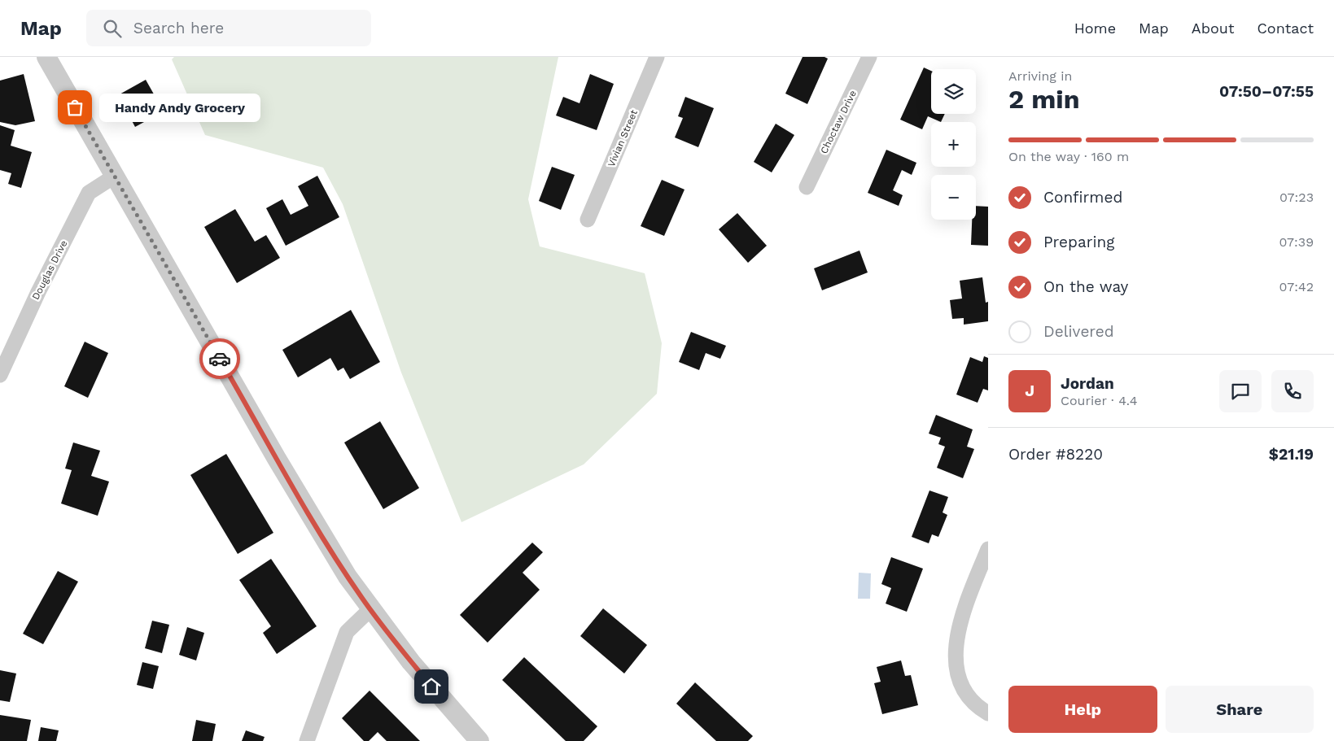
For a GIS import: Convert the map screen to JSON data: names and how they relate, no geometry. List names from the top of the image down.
{
  "streets": {
    "street": ["Choctaw Drive", "Vivian Street", "Douglas Drive"]
  },
  "places": ["Handy Andy Grocery"],
  "page": {
    "header": "Map",
    "search": "Search here",
    "nav": [
      "Home",
      "Map",
      "About",
      "Contact"
    ],
    "heading": ["2 min", "Arriving in", "07:50–07:55"],
    "panel": [
      "Jordan",
      "Courier · 4.4",
      "Order #8220",
      "$21.19"
    ],
    "map_buttons": ["+", "−"],
    "bubble": "Handy Andy Grocery",
    "bar": "On the way · 160 m",
    "list": [
      ["Confirmed", "07:23"],
      ["Preparing", "07:39"],
      ["On the way", "07:42"],
      "Delivered"
    ],
    "round": "J",
    "buttons": ["Help", "Share"]
  }
}
